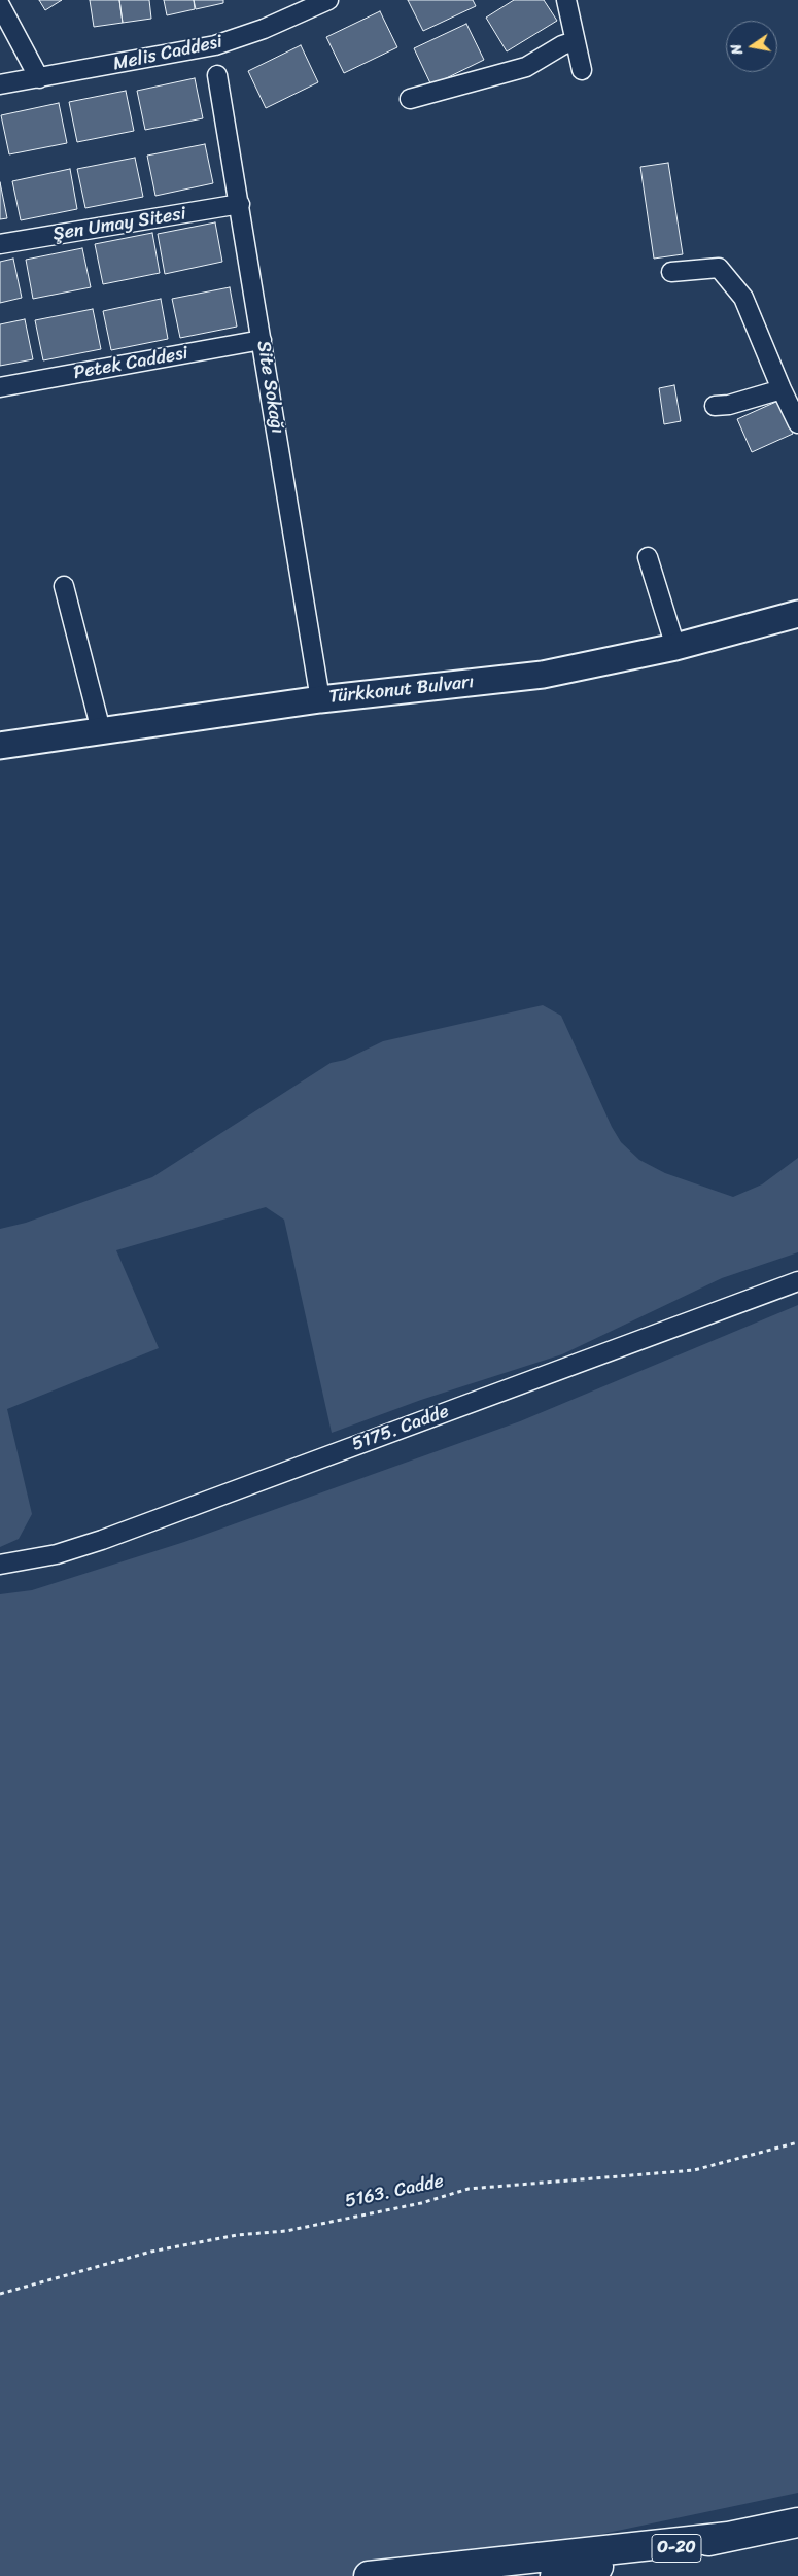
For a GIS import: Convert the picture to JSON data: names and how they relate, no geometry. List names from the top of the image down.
{
  "streets": {
    "highway": ["O-20"],
    "street": [
      "Melis Caddesi",
      "Şen Umay Sitesi",
      "Petek Caddesi",
      "Site Sokağı",
      "Türkkonut Bulvarı",
      "5175. Cadde"
    ],
    "path": ["5163. Cadde"]
  },
  "crossings": [
    ["Şen Umay Sitesi", "Site Sokağı"],
    ["Petek Caddesi", "Site Sokağı"],
    ["Site Sokağı", "Türkkonut Bulvarı"]
  ],
  "north": "left"
}
